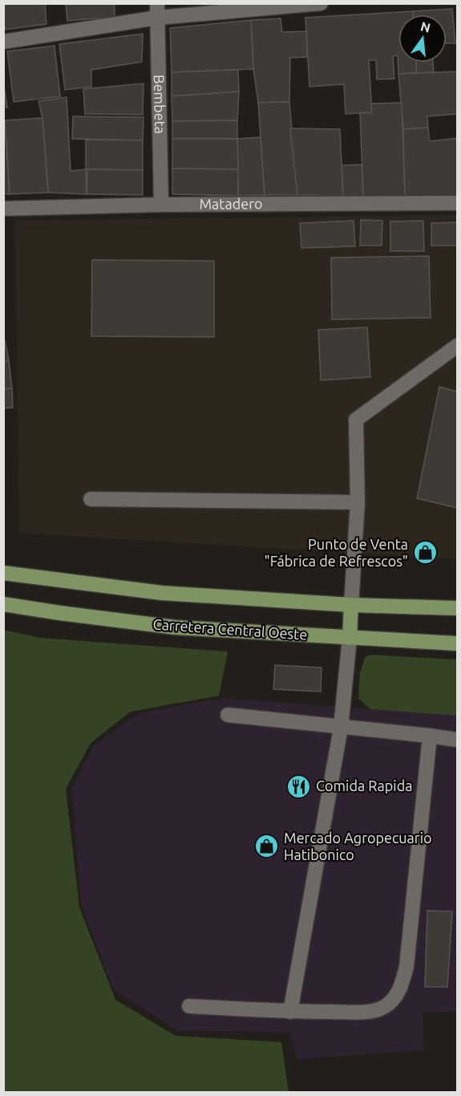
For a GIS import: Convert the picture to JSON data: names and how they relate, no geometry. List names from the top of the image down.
{
  "streets": {
    "main road": ["Carretera Central Oeste"],
    "street": ["Bembeta", "Matadero"]
  },
  "crossings": [
    ["Bembeta", "Matadero"]
  ],
  "places": {
    "shop": ["Punto de Venta \"Fábrica de Refrescos\"", "Mercado Agropecuario Hatibonico"],
    "restaurant": ["Comida Rapida"]
  },
  "north": "top"
}
